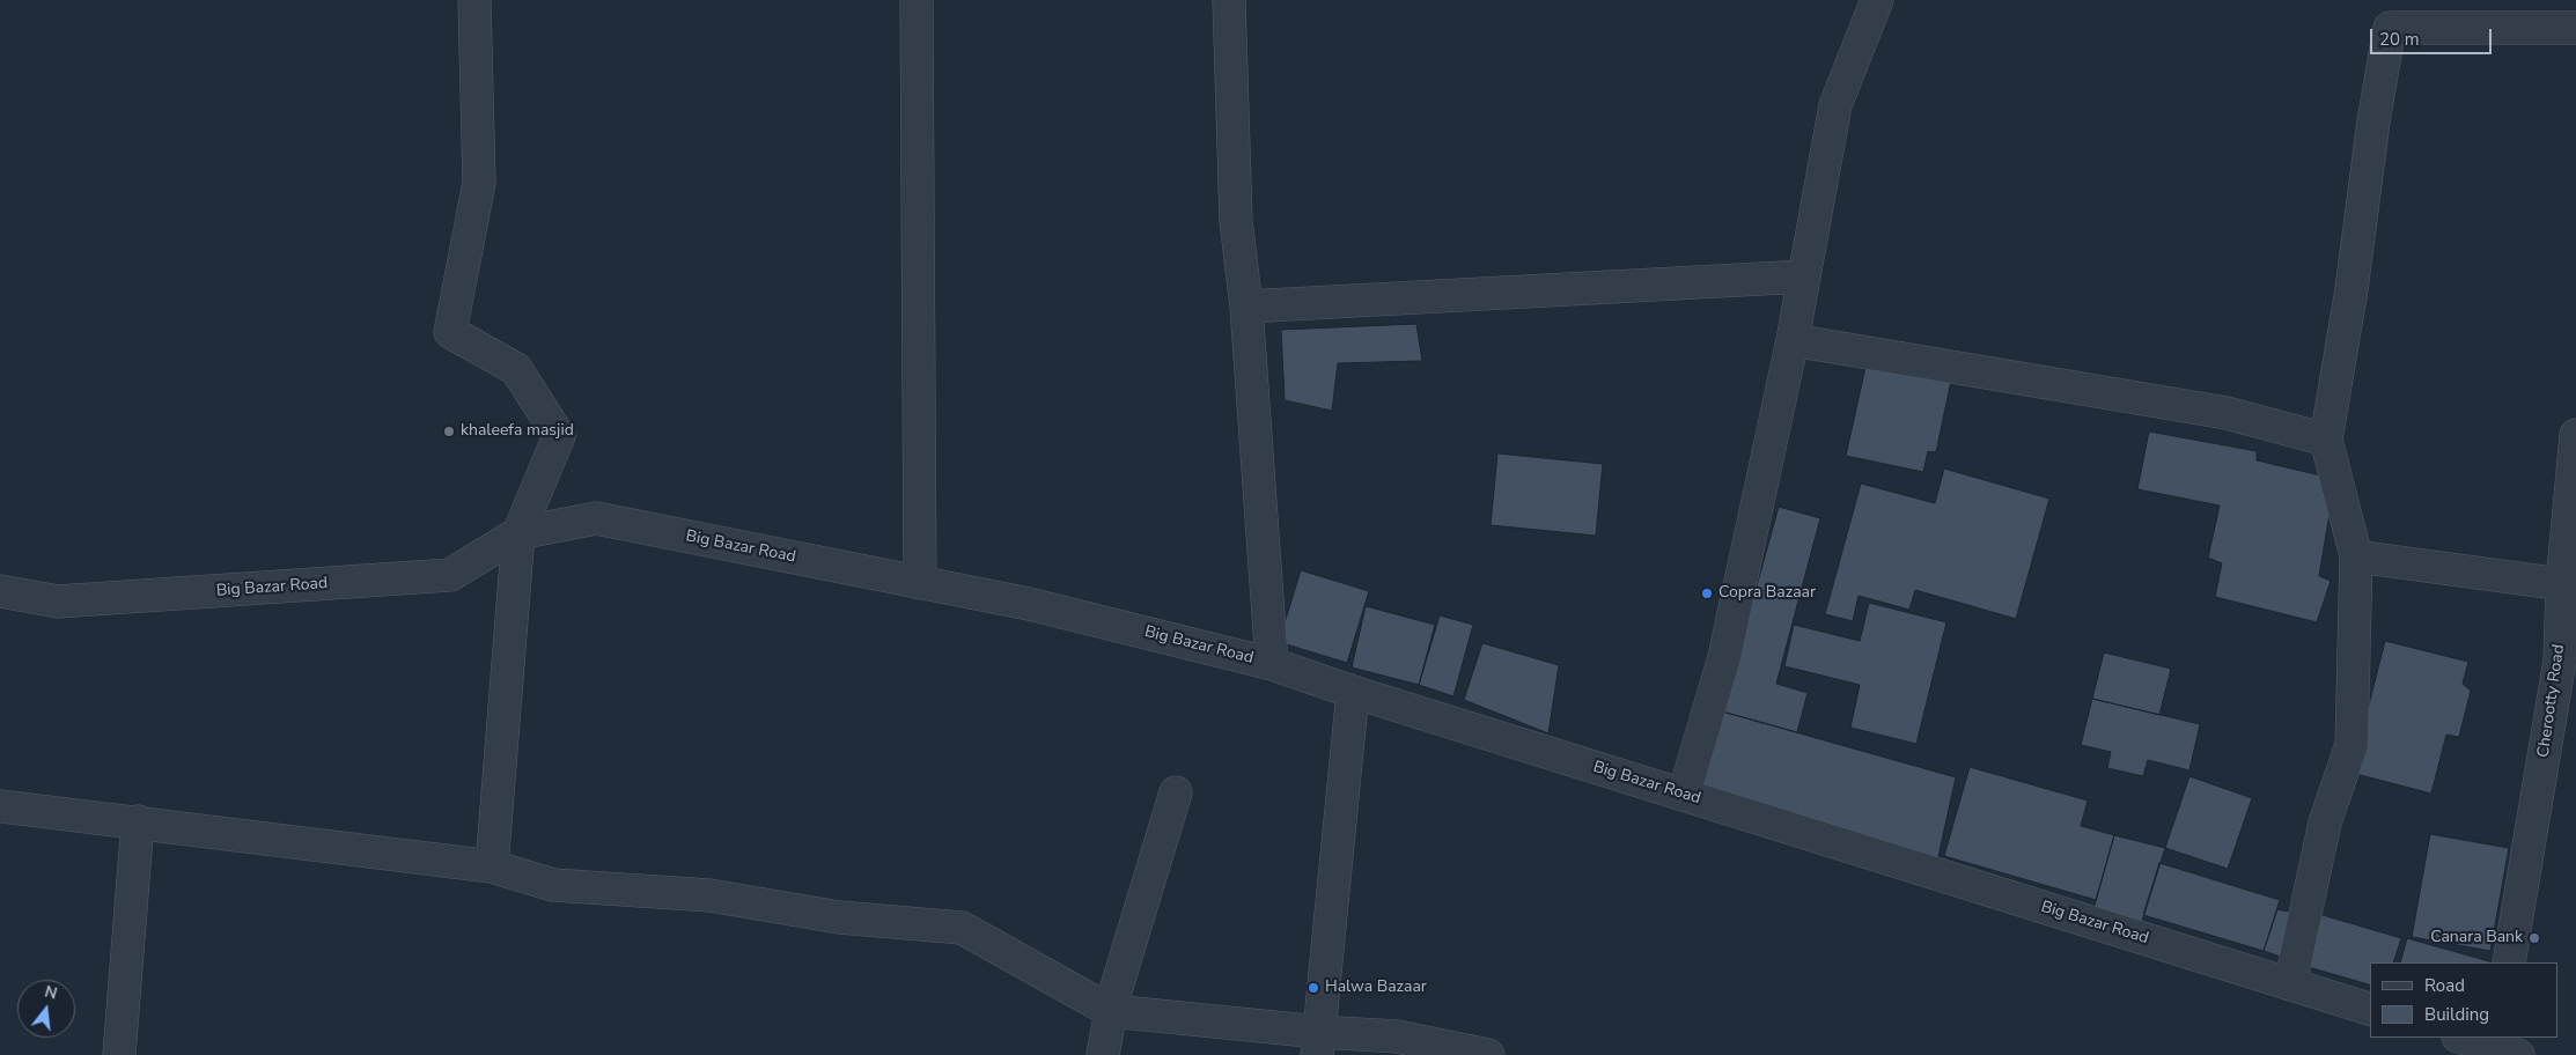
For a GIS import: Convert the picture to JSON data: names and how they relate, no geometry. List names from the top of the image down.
{
  "streets": {
    "street": ["Big Bazar Road", "Cherootty Road"]
  },
  "places": [
    "khaleefa masjid",
    "Copra Bazaar",
    "Canara Bank",
    "Halwa Bazaar"
  ],
  "legend": ["Road", "Building"],
  "scale_bar": "20 m",
  "north": "top"
}
